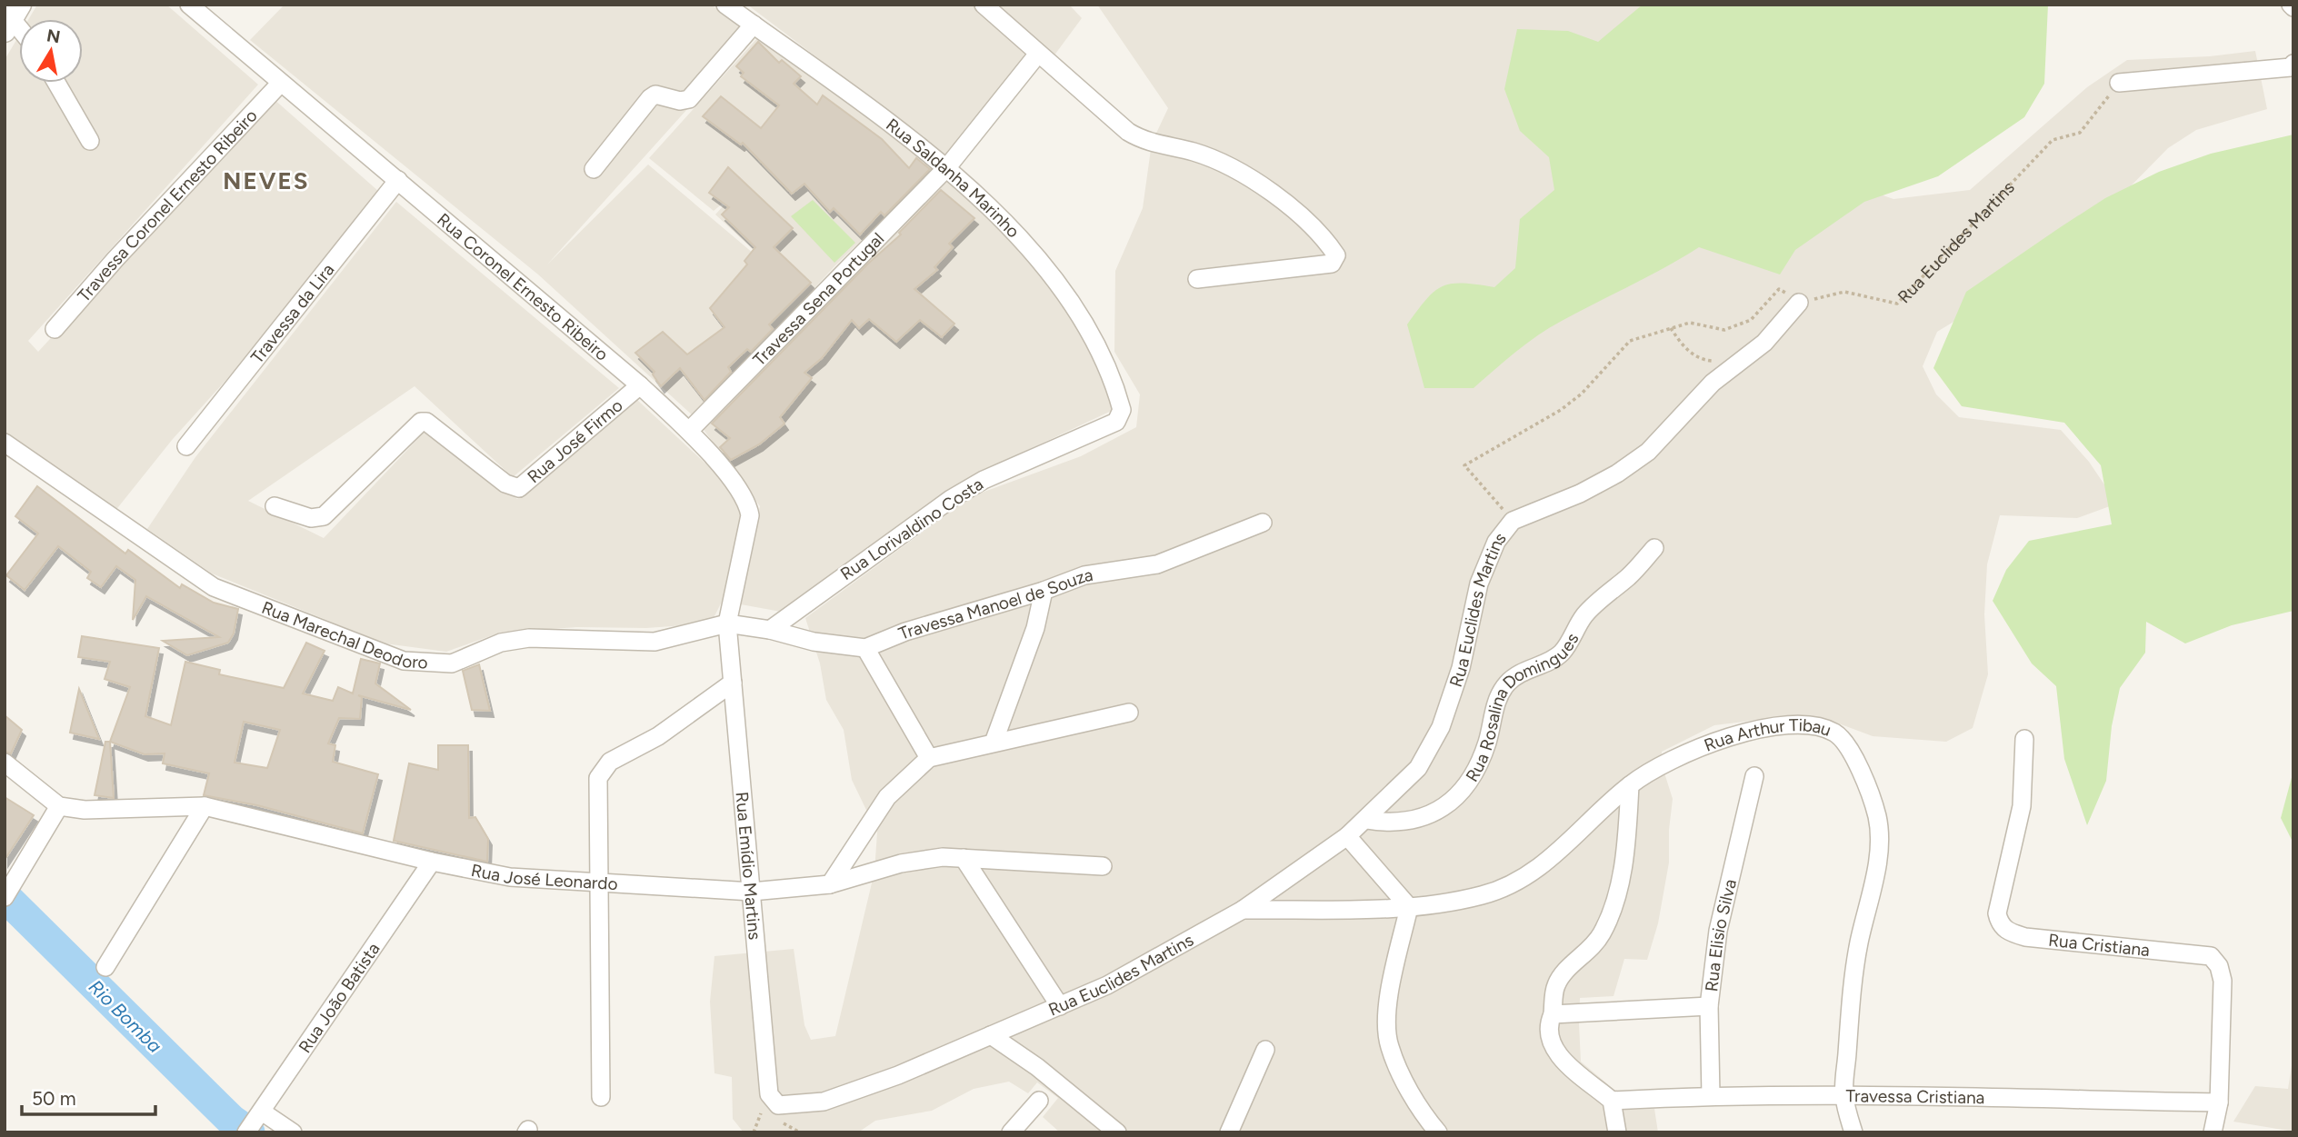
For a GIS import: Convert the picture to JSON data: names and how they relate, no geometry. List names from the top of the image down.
{
  "streets": {
    "street": [
      "Rua Saldanha Marinho",
      "Travessa Coronel Ernesto Ribeiro",
      "Rua Euclides Martins",
      "Rua Coronel Ernesto Ribeiro",
      "Travessa Sena Portugal",
      "Travessa da Lira",
      "Rua José Firmo",
      "Rua Lorivaldino Costa",
      "Travessa Manoel de Souza",
      "Rua Marechal Deodoro",
      "Rua Rosalina Domingues",
      "Rua Arthur Tibau",
      "Rua Emídio Martins",
      "Rua José Leonardo",
      "Rua Elisio Silva",
      "Rua Cristiana",
      "Rua João Batista",
      "Travessa Cristiana"
    ]
  },
  "crossings": [
    ["Rua Saldanha Marinho", "Travessa Sena Portugal"],
    ["Rua Saldanha Marinho", "Rua Lorivaldino Costa"],
    ["Travessa Coronel Ernesto Ribeiro", "Rua Coronel Ernesto Ribeiro"],
    ["Rua Euclides Martins", "Rua Rosalina Domingues"],
    ["Rua Euclides Martins", "Rua Arthur Tibau"],
    ["Rua Euclides Martins", "Rua Emídio Martins"],
    ["Rua Coronel Ernesto Ribeiro", "Travessa Sena Portugal"],
    ["Rua Coronel Ernesto Ribeiro", "Travessa da Lira"],
    ["Rua Coronel Ernesto Ribeiro", "Rua José Firmo"],
    ["Rua Coronel Ernesto Ribeiro", "Travessa Manoel de Souza"],
    ["Rua Coronel Ernesto Ribeiro", "Rua Marechal Deodoro"],
    ["Rua Coronel Ernesto Ribeiro", "Rua Emídio Martins"],
    ["Rua Lorivaldino Costa", "Travessa Manoel de Souza"],
    ["Travessa Manoel de Souza", "Rua Marechal Deodoro"],
    ["Travessa Manoel de Souza", "Rua Emídio Martins"],
    ["Rua Marechal Deodoro", "Rua Emídio Martins"],
    ["Rua Arthur Tibau", "Travessa Cristiana"],
    ["Rua Emídio Martins", "Rua José Leonardo"],
    ["Rua José Leonardo", "Rua João Batista"],
    ["Rua Elisio Silva", "Travessa Cristiana"],
    ["Rua Cristiana", "Travessa Cristiana"]
  ],
  "districts": ["NEVES"],
  "water": ["Rio Bomba"],
  "scale_bar": "50 m",
  "north": "top"
}
